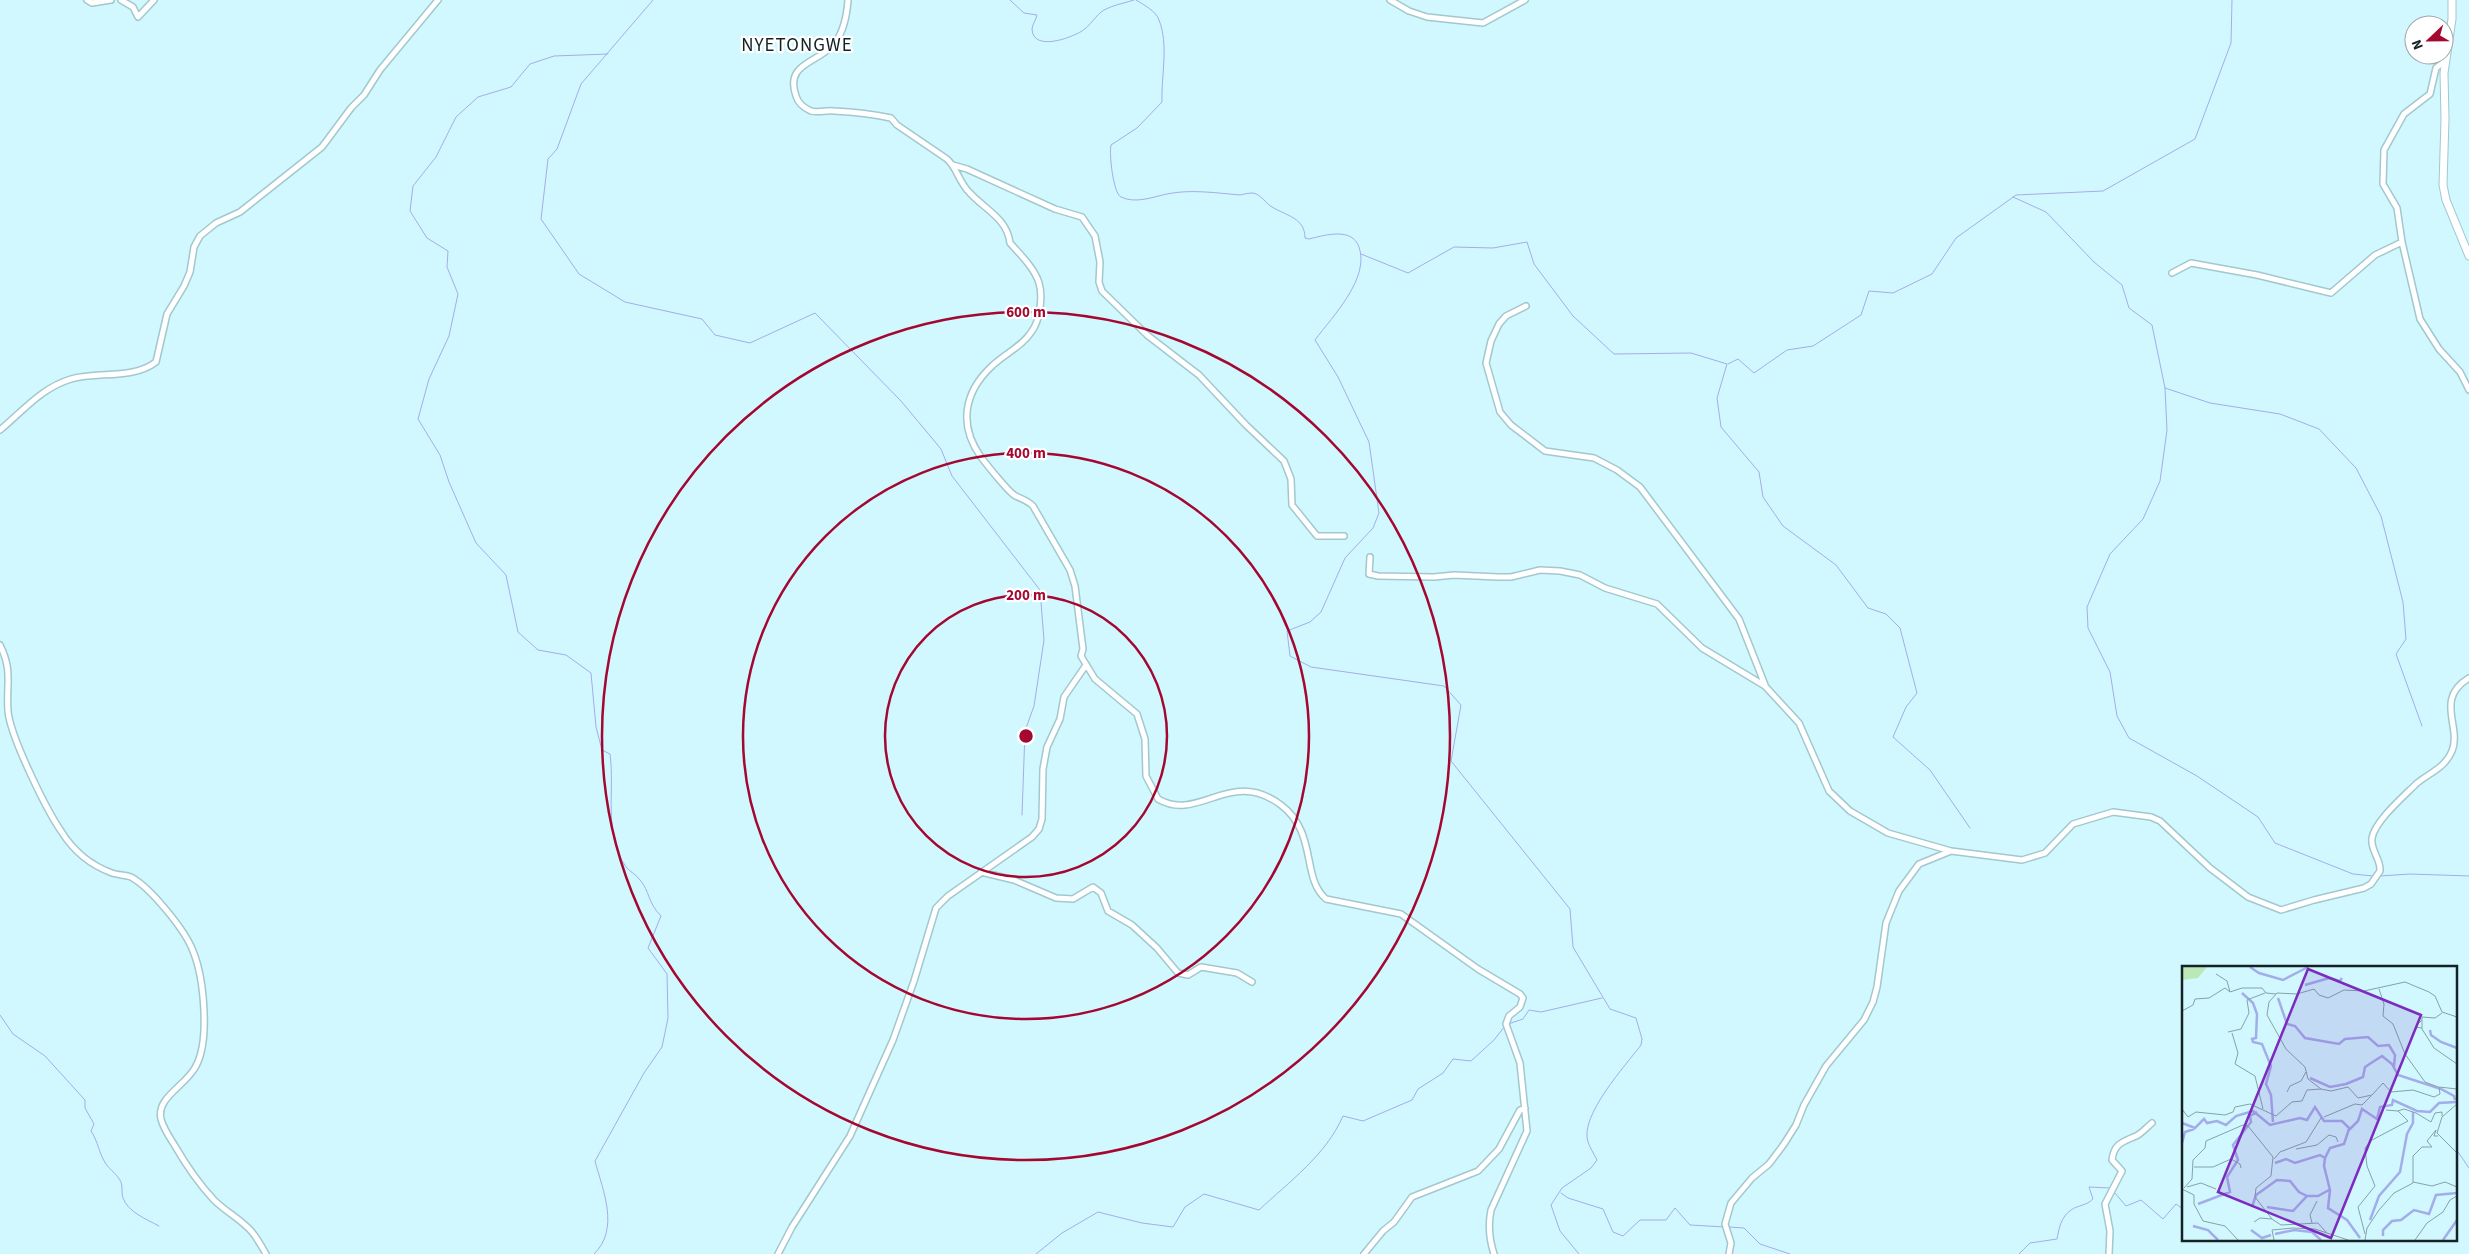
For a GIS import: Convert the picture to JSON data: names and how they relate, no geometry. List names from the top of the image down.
{
  "districts": ["NYETONGWE"],
  "north": "left",
  "rings": ["600 m", "400 m", "200 m"]
}
